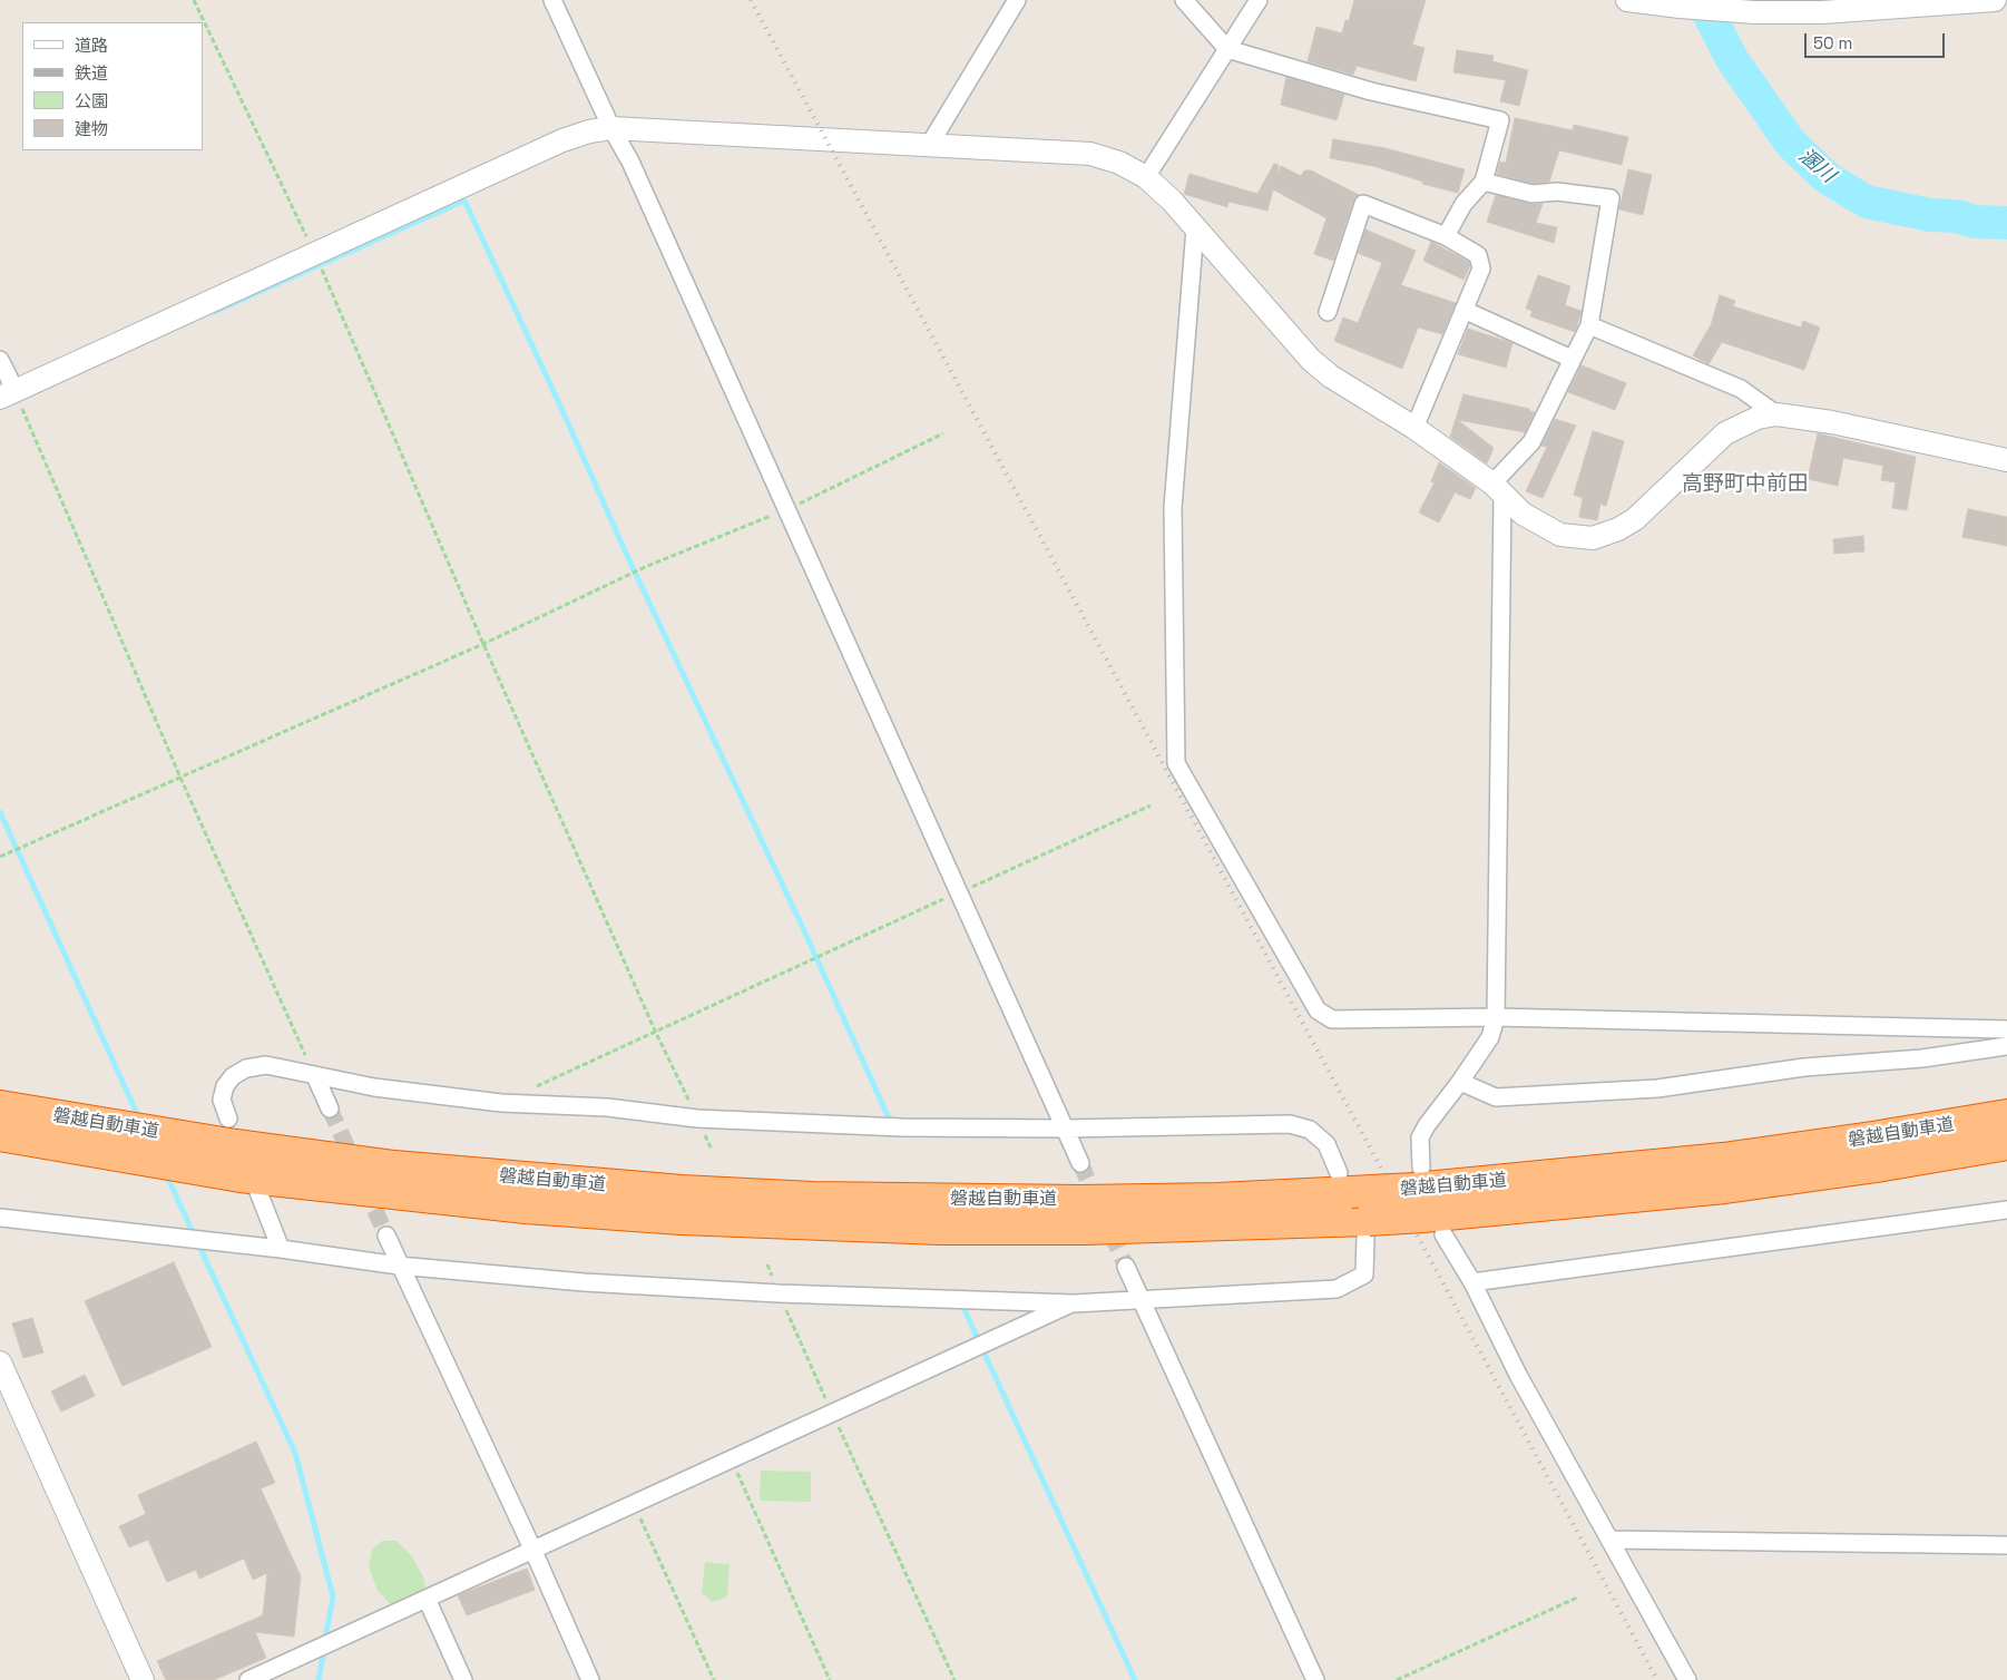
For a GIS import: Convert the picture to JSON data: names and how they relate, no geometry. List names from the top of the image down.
{
  "streets": {
    "highway": ["磐越自動車道"]
  },
  "districts": ["高野町中前田"],
  "water": ["溷川"],
  "legend": [
    "道路",
    "鉄道",
    "公園",
    "建物"
  ],
  "scale_bar": "50 m"
}
